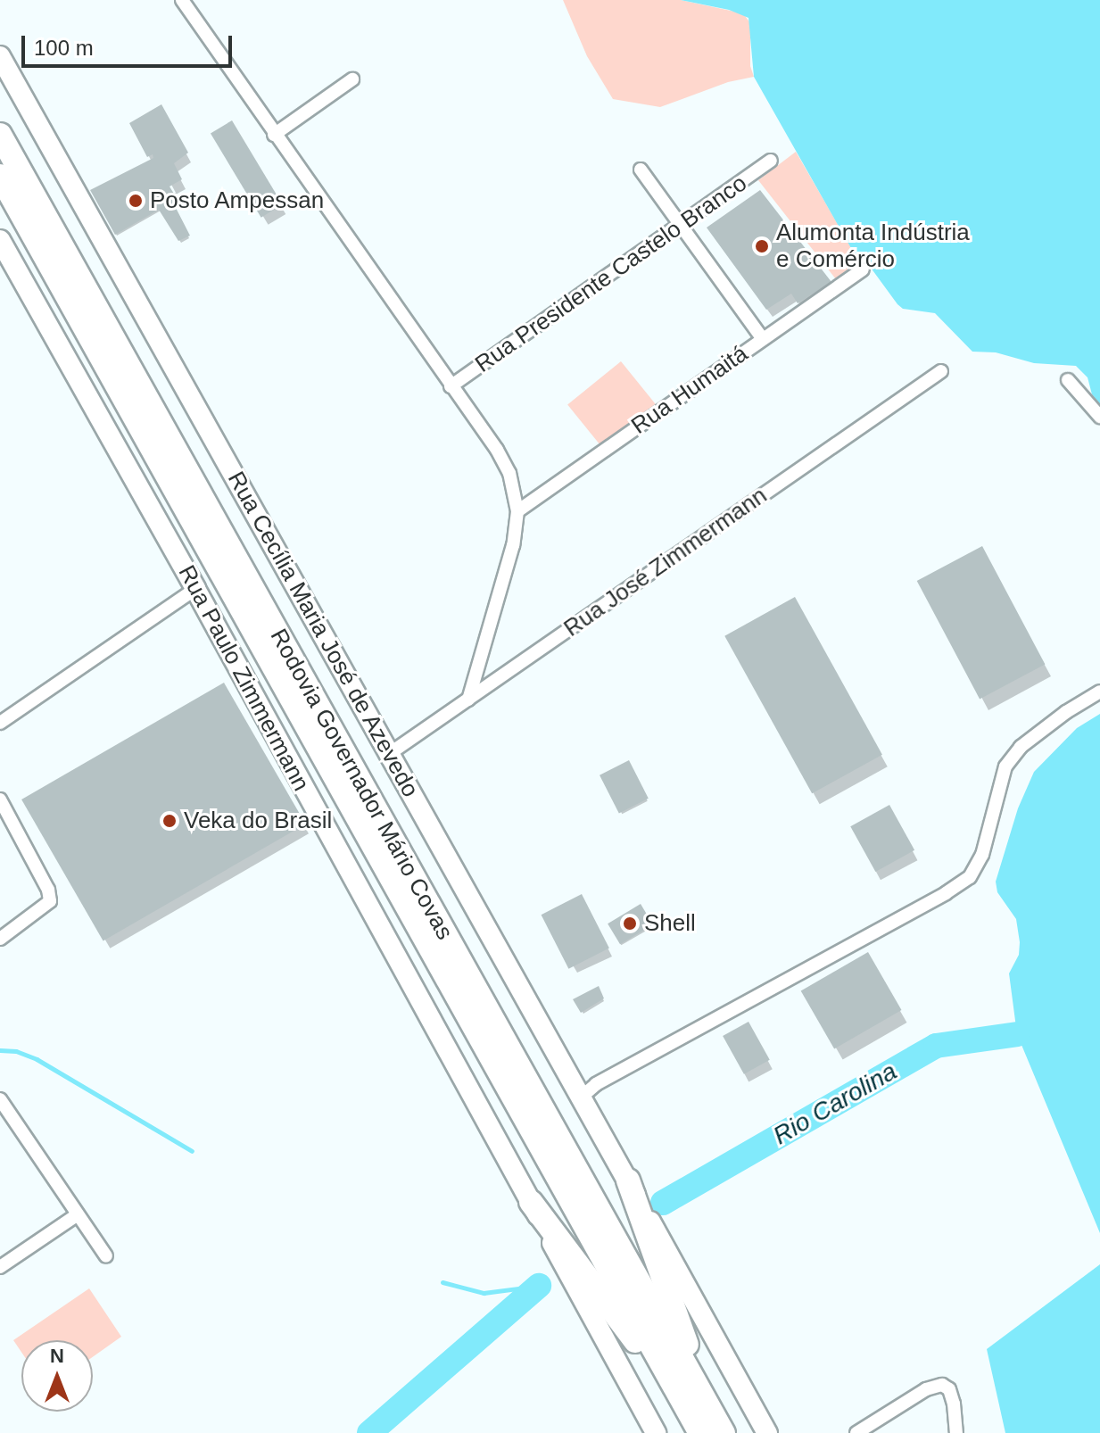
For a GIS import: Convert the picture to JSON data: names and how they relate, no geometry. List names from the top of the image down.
{
  "streets": {
    "highway": ["Rodovia Governador Mário Covas"],
    "main road": ["Rua Cecília Maria José de Azevedo", "Rua Paulo Zimmermann"],
    "street": ["Rua Presidente Castelo Branco", "Rua Humaitá", "Rua José Zimmermann"]
  },
  "crossings": [
    ["Rua José Zimmermann", "Rua Cecília Maria José de Azevedo"]
  ],
  "water": ["Rio Carolina"],
  "places": [
    "Posto Ampessan",
    "Alumonta Indústria e Comércio",
    "Veka do Brasil",
    "Shell"
  ],
  "scale_bar": "100 m",
  "north": "top"
}
